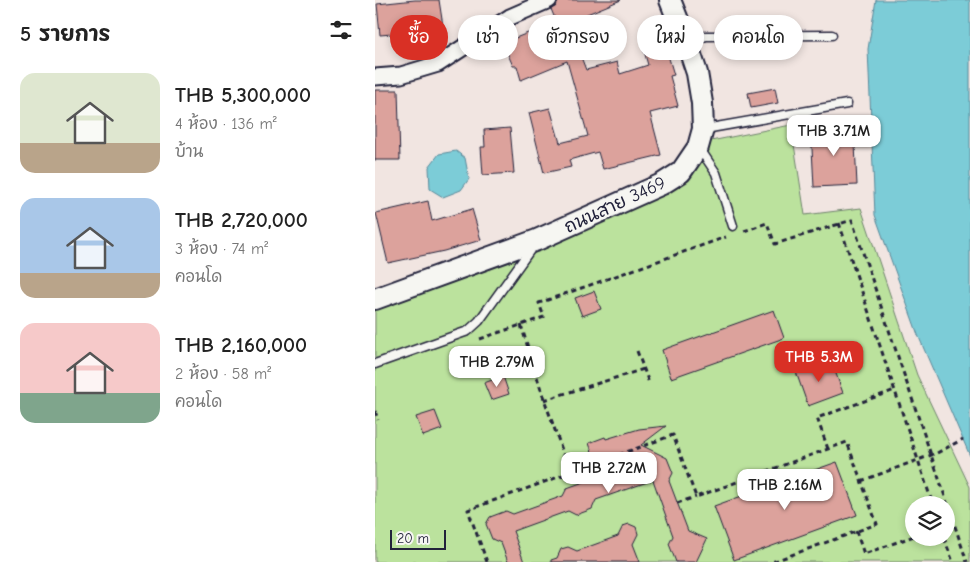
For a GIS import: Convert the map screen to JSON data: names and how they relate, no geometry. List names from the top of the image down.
{
  "streets": {
    "street": ["ถนนสาย 3469"]
  },
  "scale_bar": "20 m",
  "page": {
    "heading": "5 รายการ",
    "chip": [
      "ซื้อ",
      "เช่า",
      "ตัวกรอง",
      "ใหม่",
      "คอนโด"
    ],
    "list": [
      {
        "name": "THB 5,300,000",
        "note": "4 ห้อง · 136 m² · บ้าน"
      },
      {
        "name": "THB 2,720,000",
        "note": "3 ห้อง · 74 m² · คอนโด"
      },
      {
        "name": "THB 2,160,000",
        "note": "2 ห้อง · 58 m² · คอนโด"
      }
    ],
    "price": [
      "THB 3.71M",
      "THB 5.3M",
      "THB 2.79M",
      "THB 2.72M",
      "THB 2.16M"
    ],
    "scale": "20 m"
  }
}
